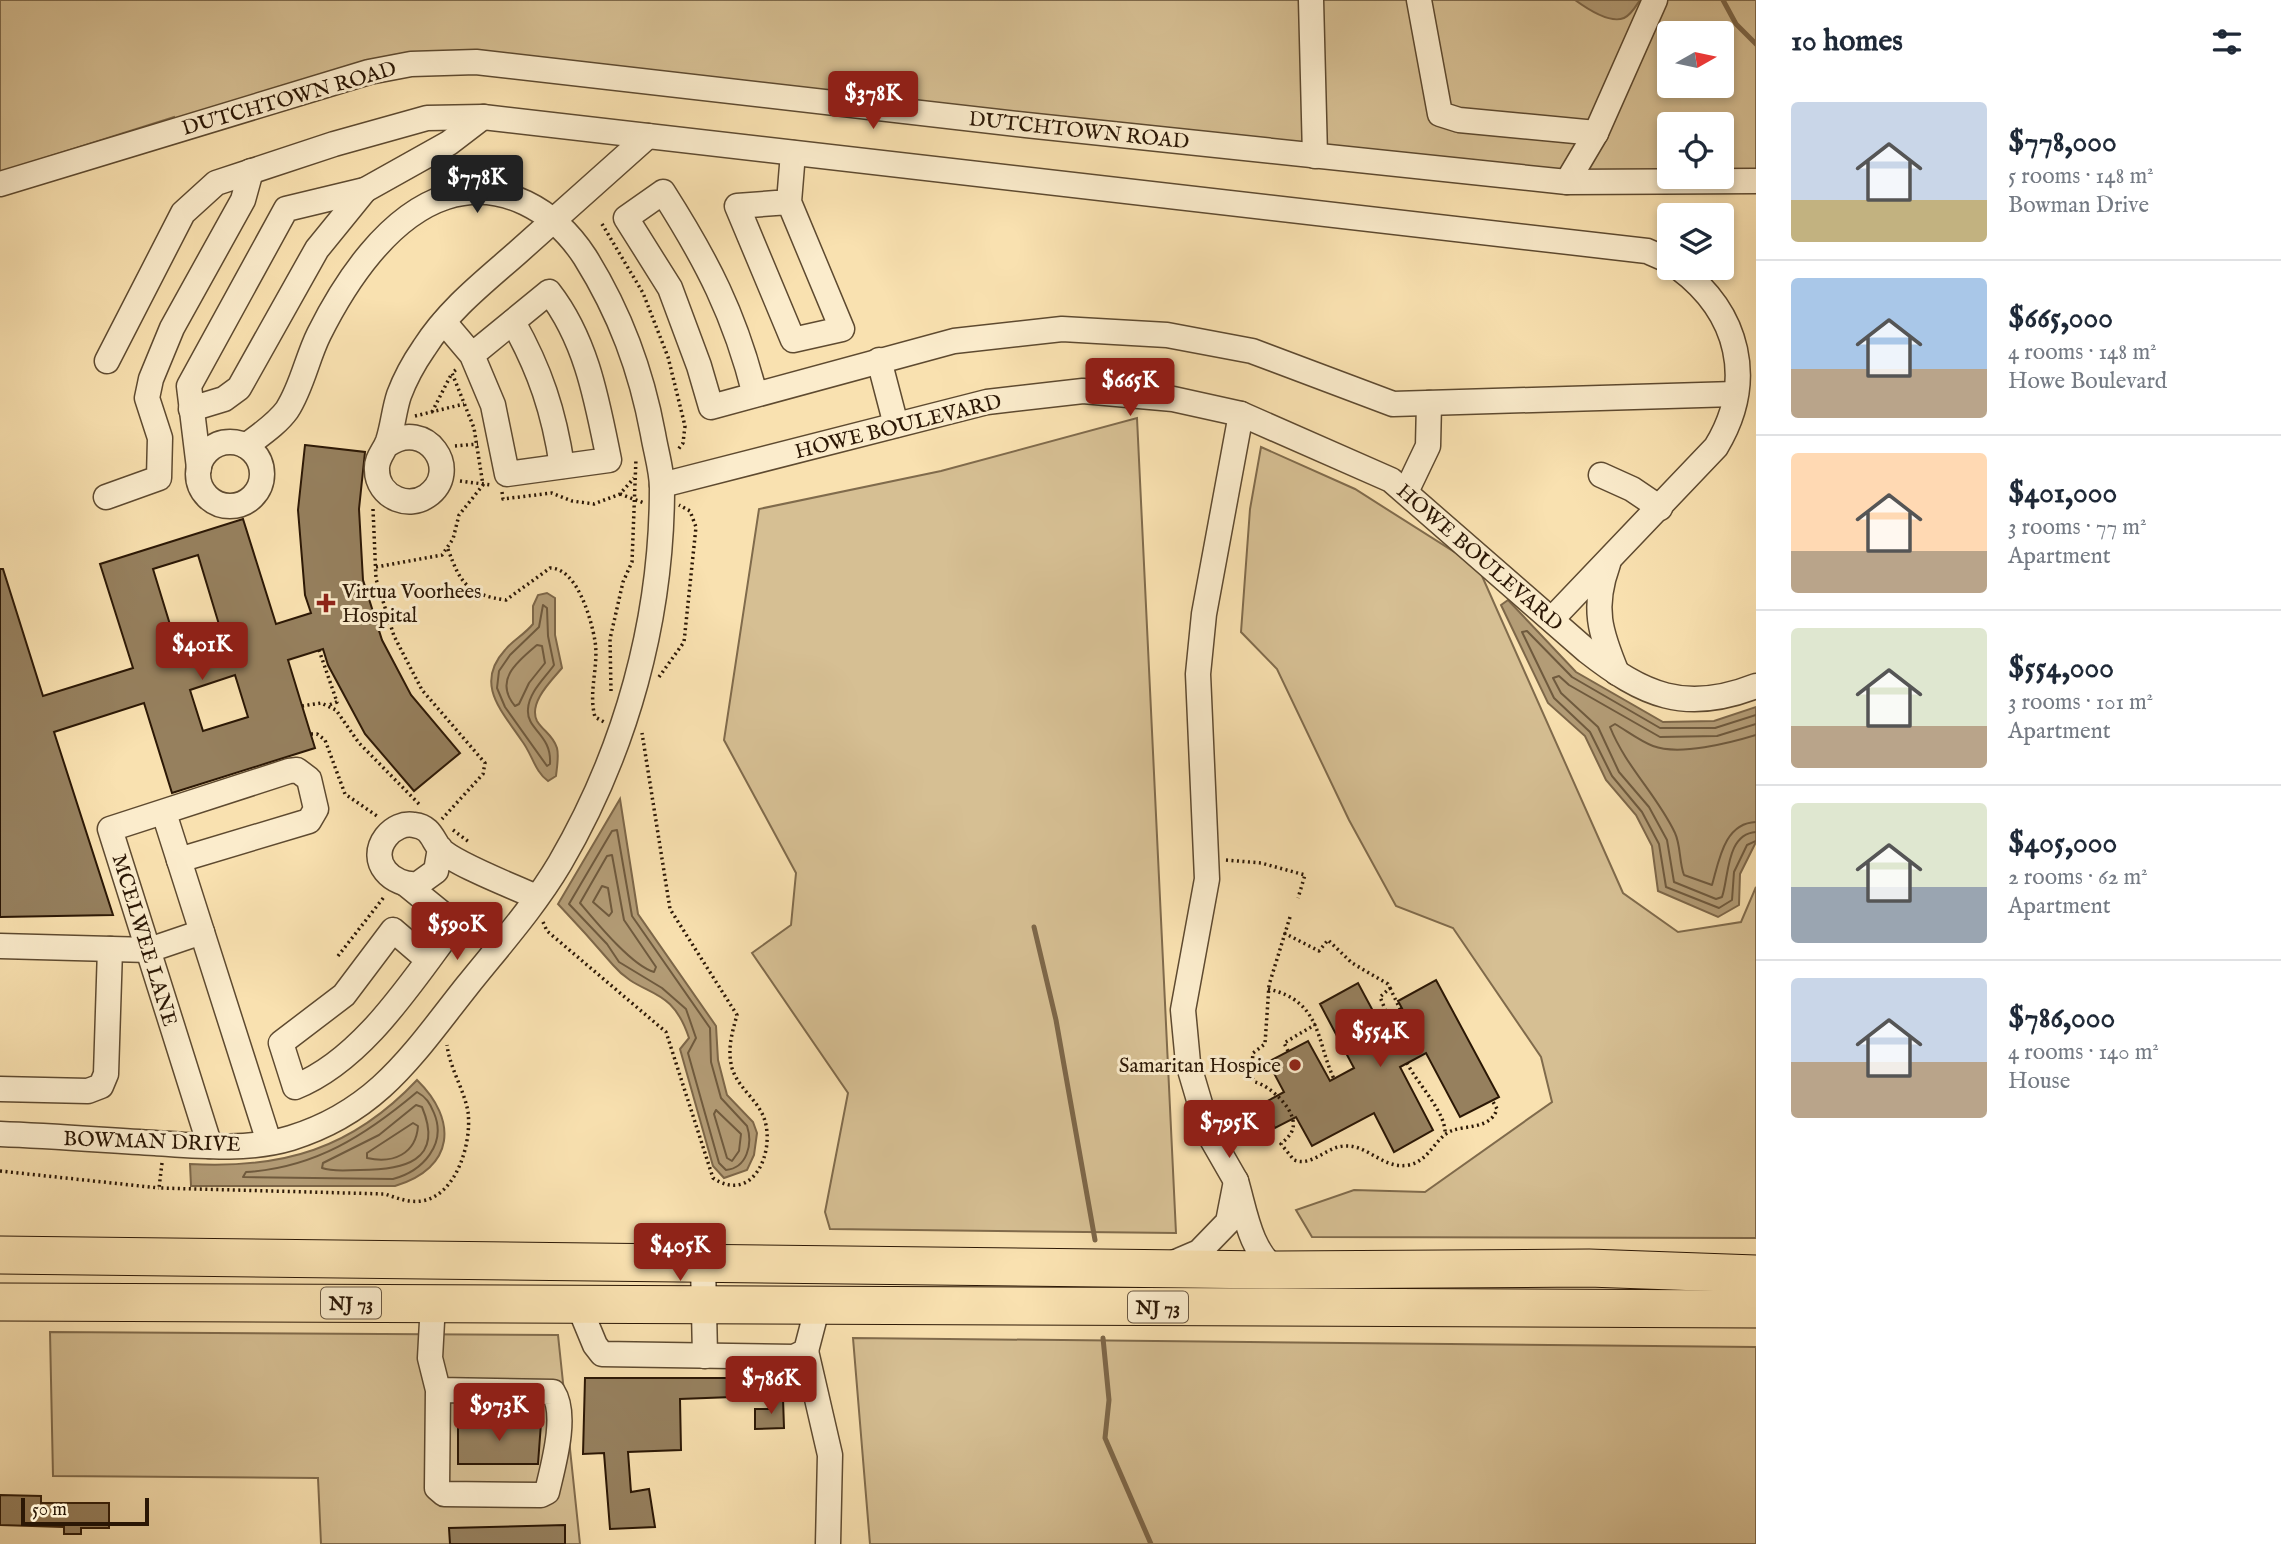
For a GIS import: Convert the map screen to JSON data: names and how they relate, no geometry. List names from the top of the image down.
{
  "streets": {
    "highway": ["NJ 73"],
    "street": [
      "DUTCHTOWN ROAD",
      "HOWE BOULEVARD",
      "MCELWEE LANE",
      "BOWMAN DRIVE"
    ]
  },
  "crossings": [
    ["HOWE BOULEVARD", "BOWMAN DRIVE"],
    ["MCELWEE LANE", "BOWMAN DRIVE"]
  ],
  "places": {
    "health": ["Virtua Voorhees Hospital"],
    "other": ["Samaritan Hospice"]
  },
  "scale_bar": "50 m",
  "north": "right",
  "page": {
    "heading": "10 homes",
    "price": [
      "$378K",
      "$778K",
      "$665K",
      "$401K",
      "$590K",
      "$554K",
      "$795K",
      "$405K",
      "$786K",
      "$973K"
    ],
    "list": [
      {
        "name": "$778,000",
        "note": "5 rooms · 148 m² · Bowman Drive"
      },
      {
        "name": "$665,000",
        "note": "4 rooms · 148 m² · Howe Boulevard"
      },
      {
        "name": "$401,000",
        "note": "3 rooms · 77 m² · Apartment"
      },
      {
        "name": "$554,000",
        "note": "3 rooms · 101 m² · Apartment"
      },
      {
        "name": "$405,000",
        "note": "2 rooms · 62 m² · Apartment"
      },
      {
        "name": "$786,000",
        "note": "4 rooms · 140 m² · House"
      }
    ],
    "scale": "50 m"
  }
}
